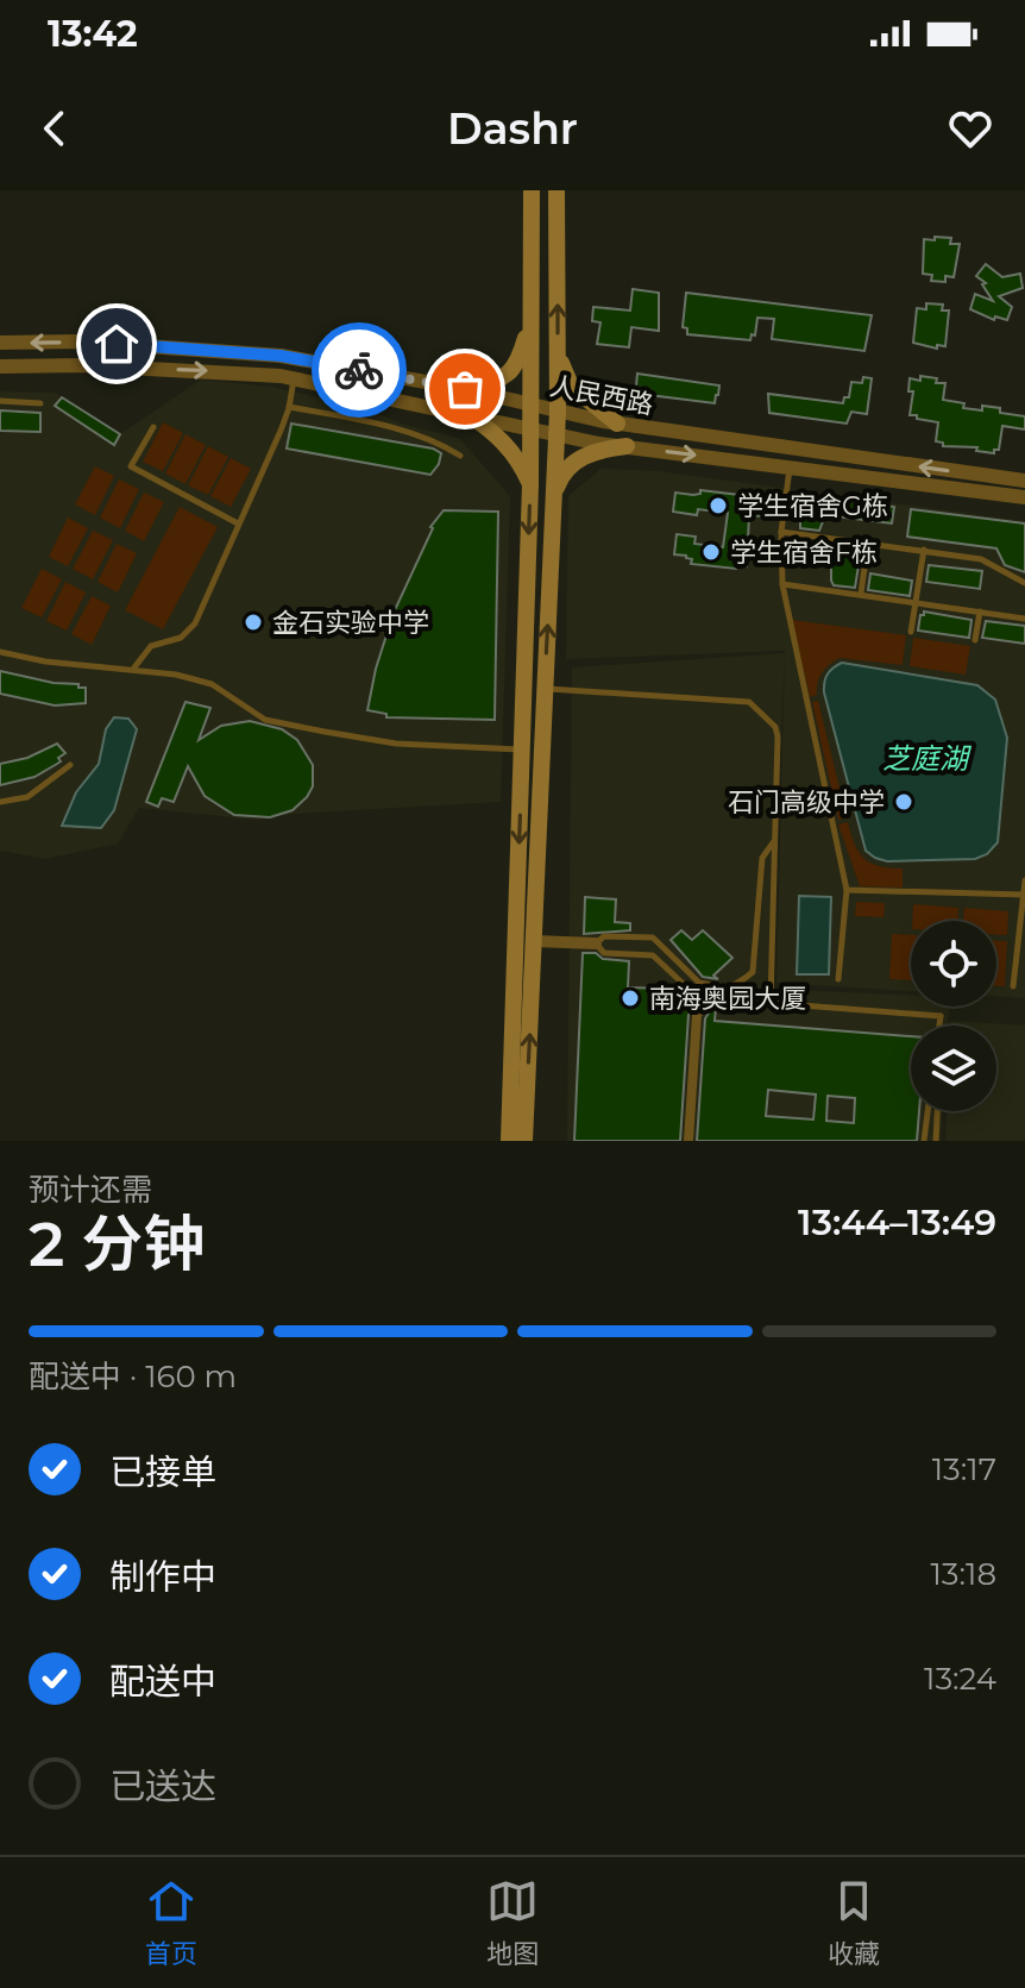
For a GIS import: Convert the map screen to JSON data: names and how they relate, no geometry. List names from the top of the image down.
{
  "streets": {
    "street": ["人民西路"]
  },
  "water": ["芝庭湖"],
  "places": [
    "学生宿舍G栋",
    "学生宿舍F栋",
    "金石实验中学",
    "石门高级中学",
    "南海奥园大厦"
  ],
  "page": {
    "status": "13:42",
    "header": "Dashr",
    "heading": ["2 分钟", "预计还需", "13:44–13:49"],
    "bar": "配送中 · 160 m",
    "list": [
      ["已接单", "13:17"],
      ["制作中", "13:18"],
      ["配送中", "13:24"],
      "已送达"
    ],
    "tabs": ["首页", "地图", "收藏"]
  }
}
